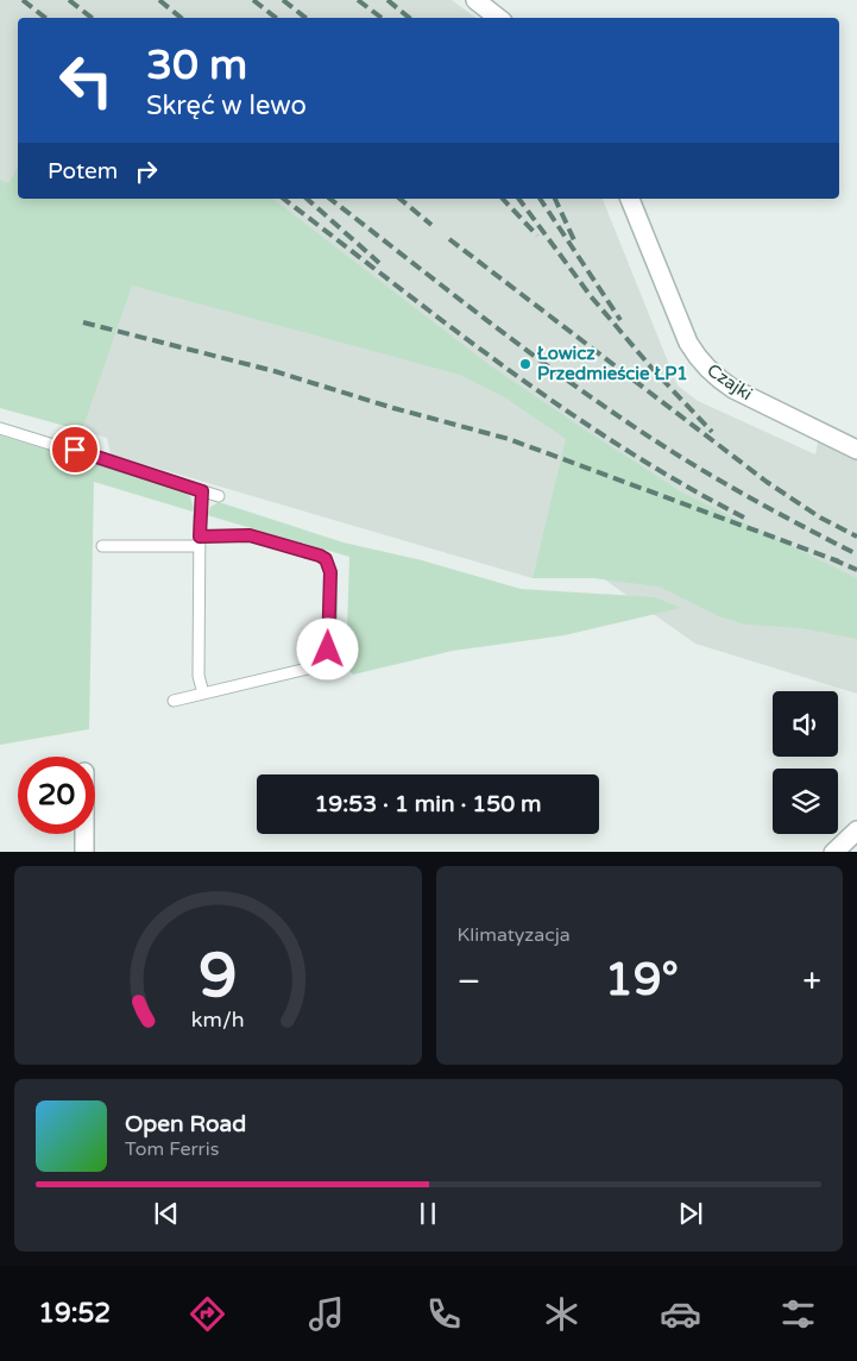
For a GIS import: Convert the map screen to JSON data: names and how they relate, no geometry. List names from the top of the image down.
{
  "streets": {
    "street": ["Czajki"]
  },
  "places": ["Łowicz Przedmieście ŁP1"],
  "page": {
    "turn": ["30 m", "Skręć w lewo"],
    "then": "Potem",
    "limit": "20",
    "trip": "19:53 · 1 min · 150 m",
    "tile": "Klimatyzacja",
    "heat": ["−", "19°", "+"],
    "song": ["Open Road", "Tom Ferris"],
    "tabs": "19:52",
    "gauge": ["9", "km/h"]
  }
}
